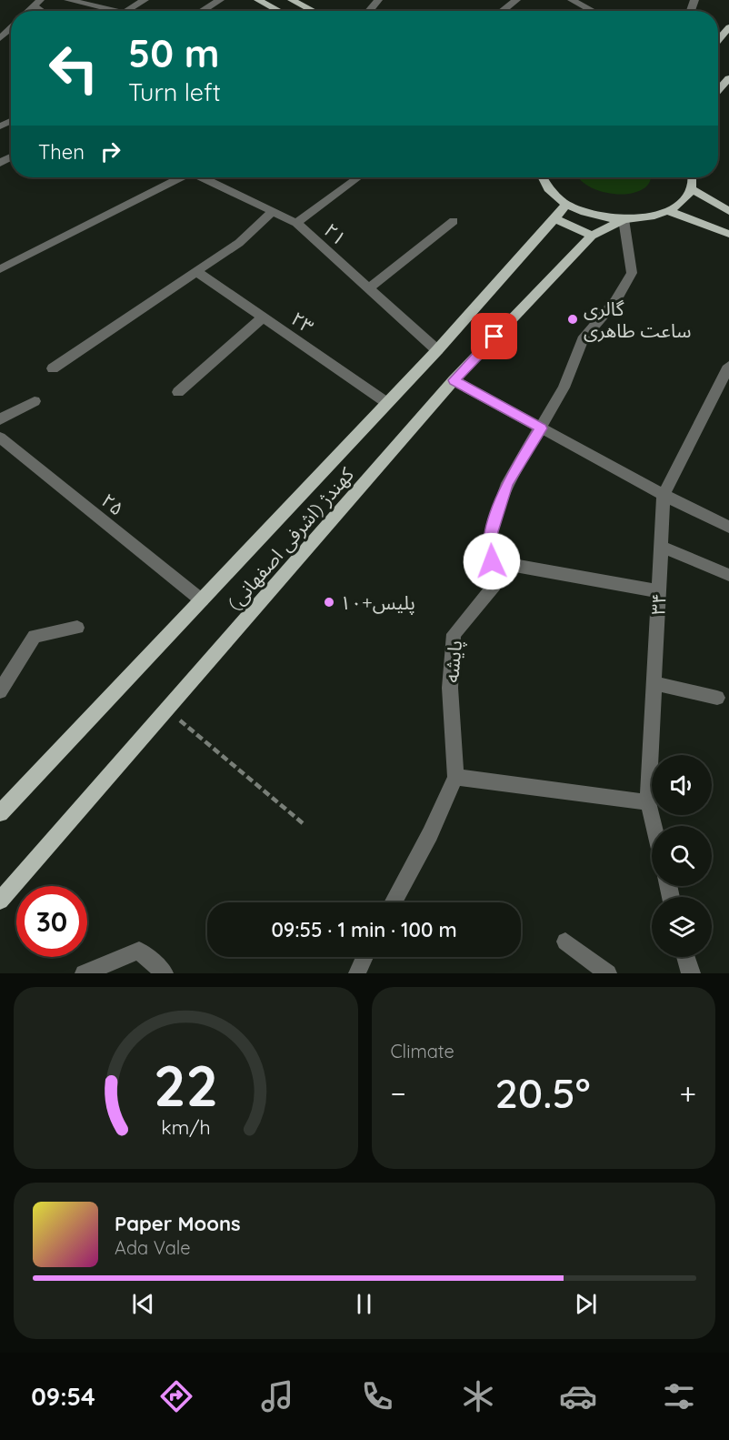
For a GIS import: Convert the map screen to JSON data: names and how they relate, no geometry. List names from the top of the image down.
{
  "streets": {
    "main road": ["کهندژ (اشرفی اصفهانی)"],
    "street": [
      "۲۱",
      "۲۳",
      "۲۵",
      "۳۴",
      "پایشه"
    ]
  },
  "crossings": [
    ["۲۱", "کهندژ (اشرفی اصفهانی)"],
    ["۲۳", "کهندژ (اشرفی اصفهانی)"],
    ["۲۵", "کهندژ (اشرفی اصفهانی)"],
    ["کهندژ (اشرفی اصفهانی)", "پایشه"]
  ],
  "places": ["گالری ساعت طاهری", "پلیس+۱۰"],
  "page": {
    "turn": ["50 m", "Turn left"],
    "then": "Then",
    "limit": "30",
    "trip": "09:55 · 1 min · 100 m",
    "tile": "Climate",
    "heat": ["−", "20.5°", "+"],
    "song": ["Paper Moons", "Ada Vale"],
    "tabs": "09:54",
    "gauge": ["22", "km/h"]
  }
}
